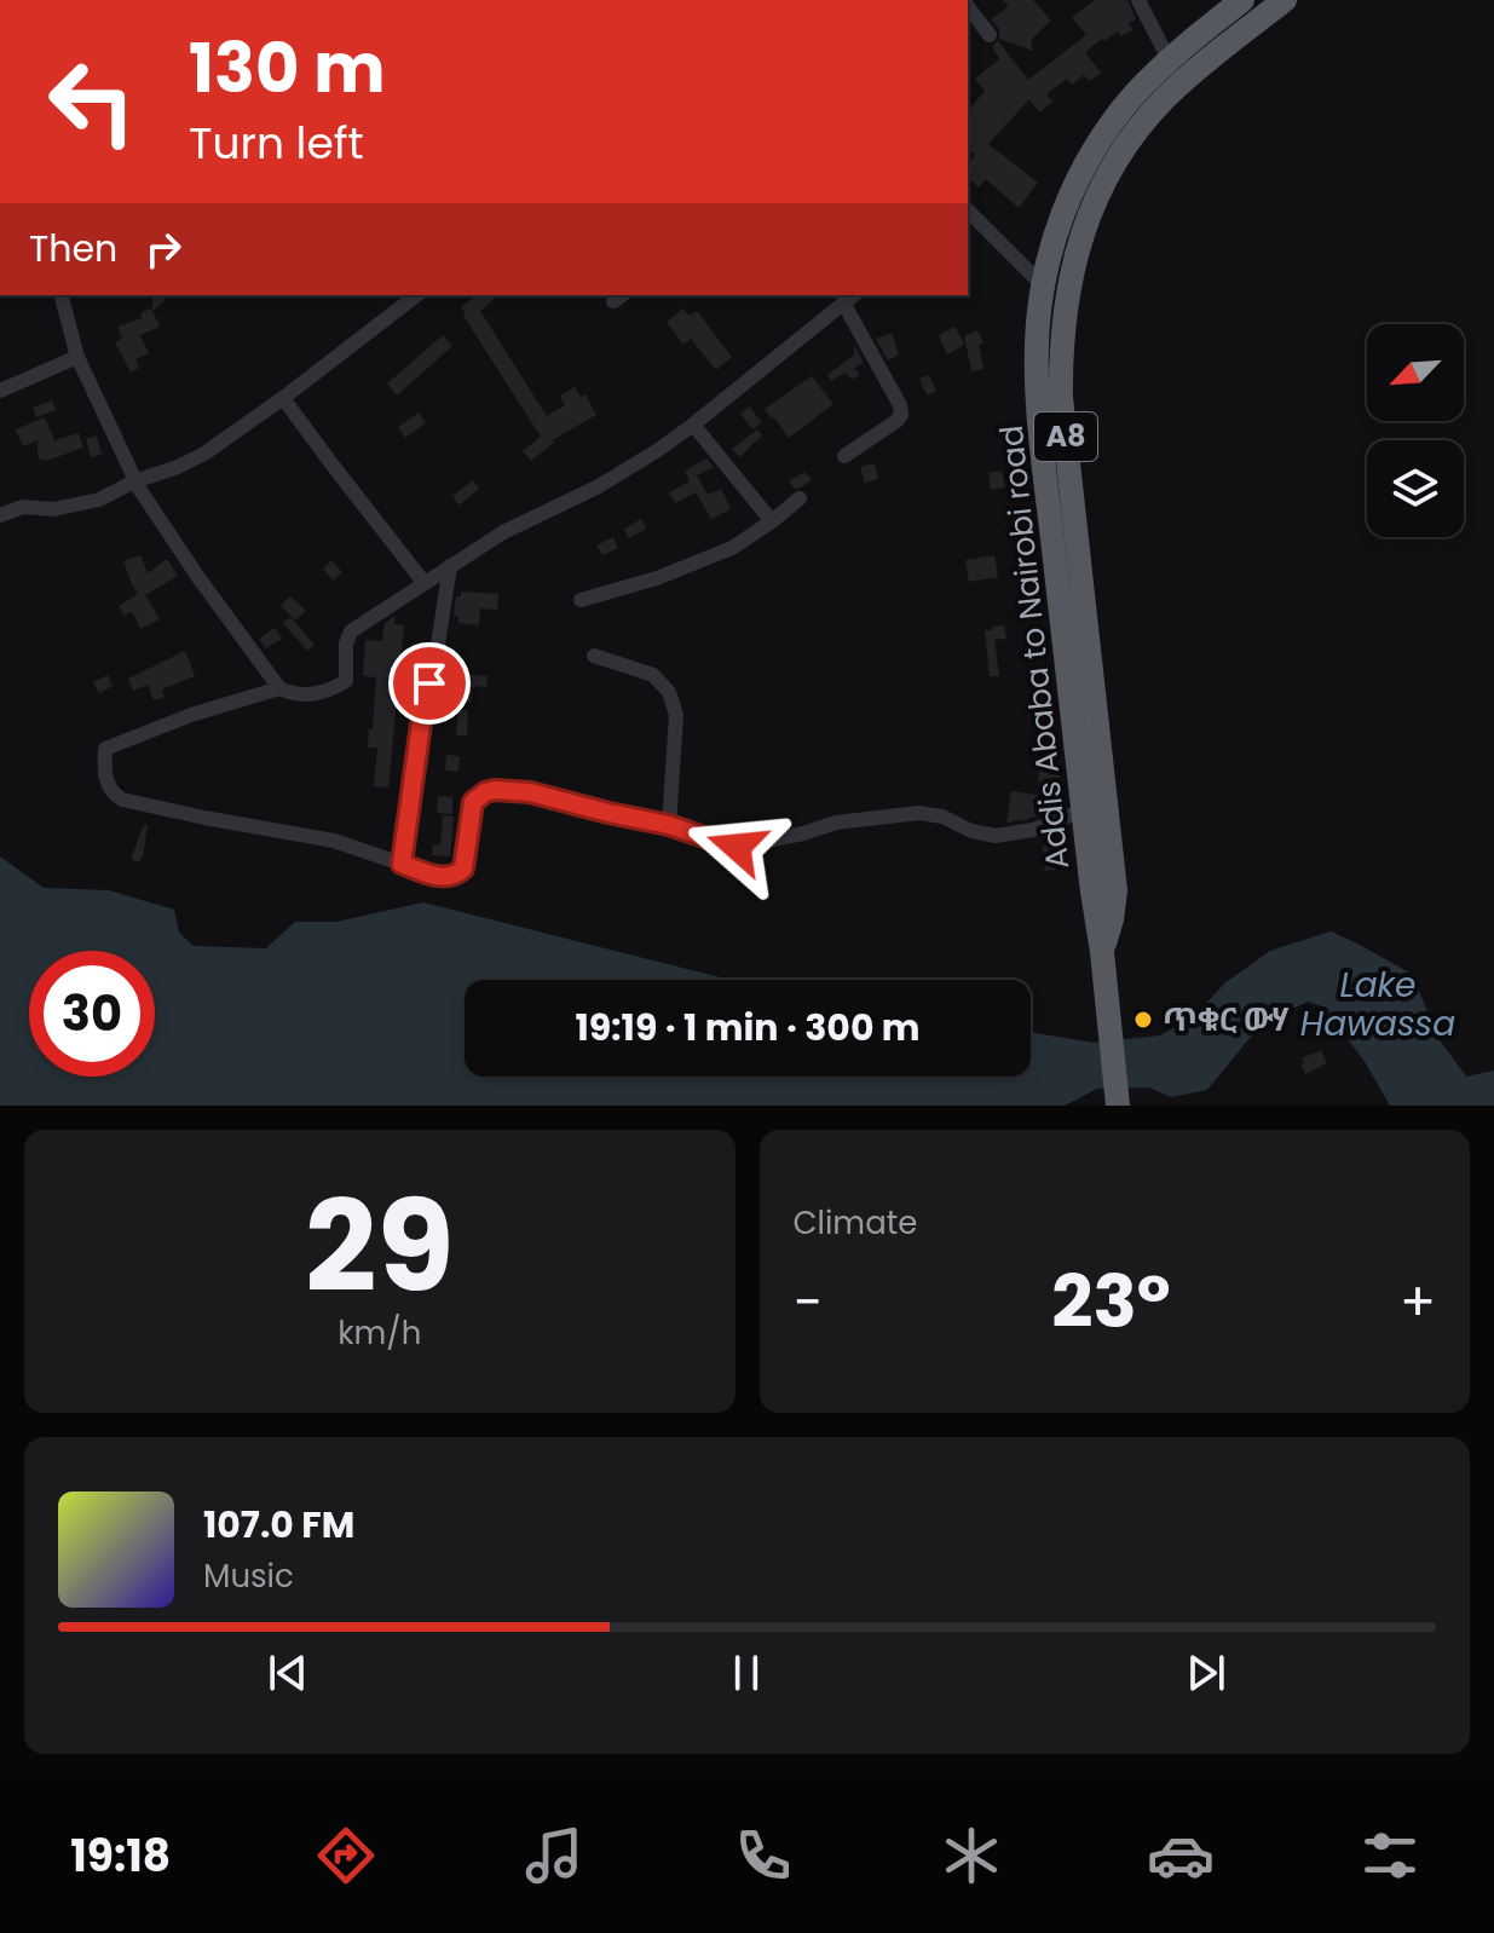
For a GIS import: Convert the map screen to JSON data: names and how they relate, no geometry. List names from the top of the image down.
{
  "streets": {
    "highway": ["A8", "Addis Ababa to Nairobi road"]
  },
  "water": ["Lake Hawassa"],
  "places": ["ጥቁር ውሃ"],
  "north": "bottom left",
  "page": {
    "turn": ["130 m", "Turn left"],
    "then": "Then",
    "limit": "30",
    "trip": "19:19 · 1 min · 300 m",
    "tile": [
      ["29", "km/h"],
      "Climate"
    ],
    "heat": ["−", "23°", "+"],
    "song": ["107.0 FM", "Music"],
    "tabs": "19:18"
  }
}
